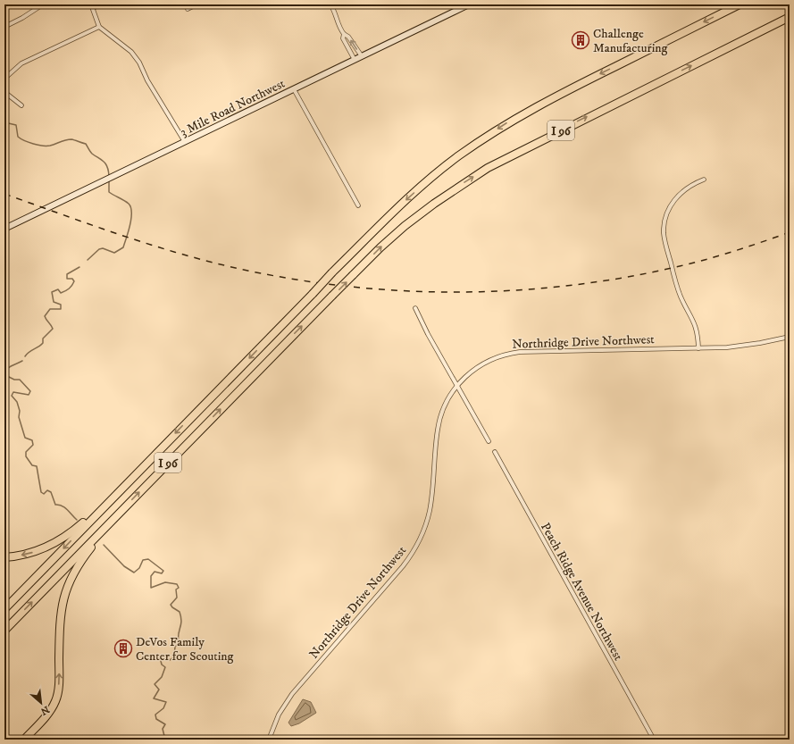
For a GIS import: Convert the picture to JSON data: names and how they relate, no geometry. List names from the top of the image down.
{
  "streets": {
    "highway": ["I 96"],
    "main road": ["3 Mile Road Northwest"],
    "street": ["Northridge Drive Northwest", "Peach Ridge Avenue Northwest"]
  },
  "places": {
    "building": ["Challenge Manufacturing", "DeVos Family Center for Scouting"]
  },
  "north": "bottom right"
}
